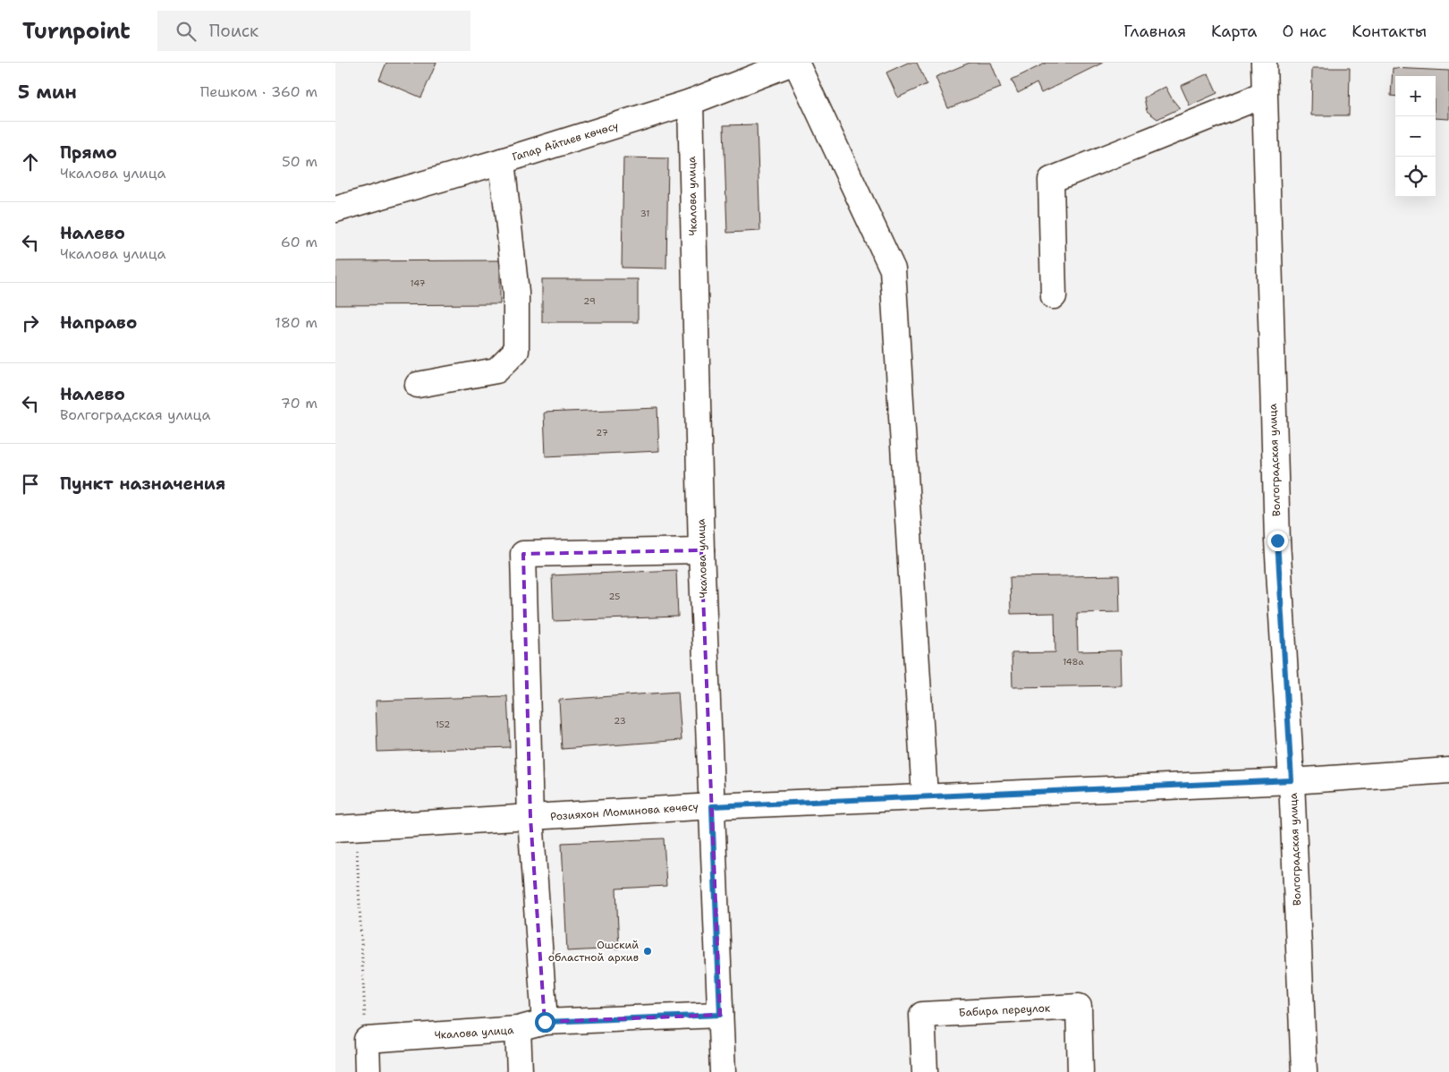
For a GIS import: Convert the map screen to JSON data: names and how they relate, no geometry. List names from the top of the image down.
{
  "streets": {
    "street": [
      "Гапар Айтиев көчөсү",
      "Чкалова улица",
      "Волгоградская улица",
      "Розияхон Моминова көчөсү",
      "Бабира переулок"
    ]
  },
  "crossings": [
    ["Гапар Айтиев көчөсү", "Чкалова улица"],
    ["Чкалова улица", "Розияхон Моминова көчөсү"],
    ["Волгоградская улица", "Розияхон Моминова көчөсү"]
  ],
  "places": ["Ошский областной архив"],
  "house_numbers": [
    "31",
    "147",
    "29",
    "27",
    "25",
    "148а",
    "23",
    "152"
  ],
  "page": {
    "header": "Turnpoint",
    "search": "Поиск",
    "nav": [
      "Главная",
      "Карта",
      "О нас",
      "Контакты"
    ],
    "heading": ["5 мин", "Пешком · 360 m"],
    "map_buttons": ["+", "−"],
    "list": [
      ["Прямо", "Чкалова улица", "50 m"],
      ["Налево", "Чкалова улица", "60 m"],
      ["Направо", "180 m"],
      ["Налево", "Волгоградская улица", "70 m"],
      "Пункт назначения"
    ]
  }
}
